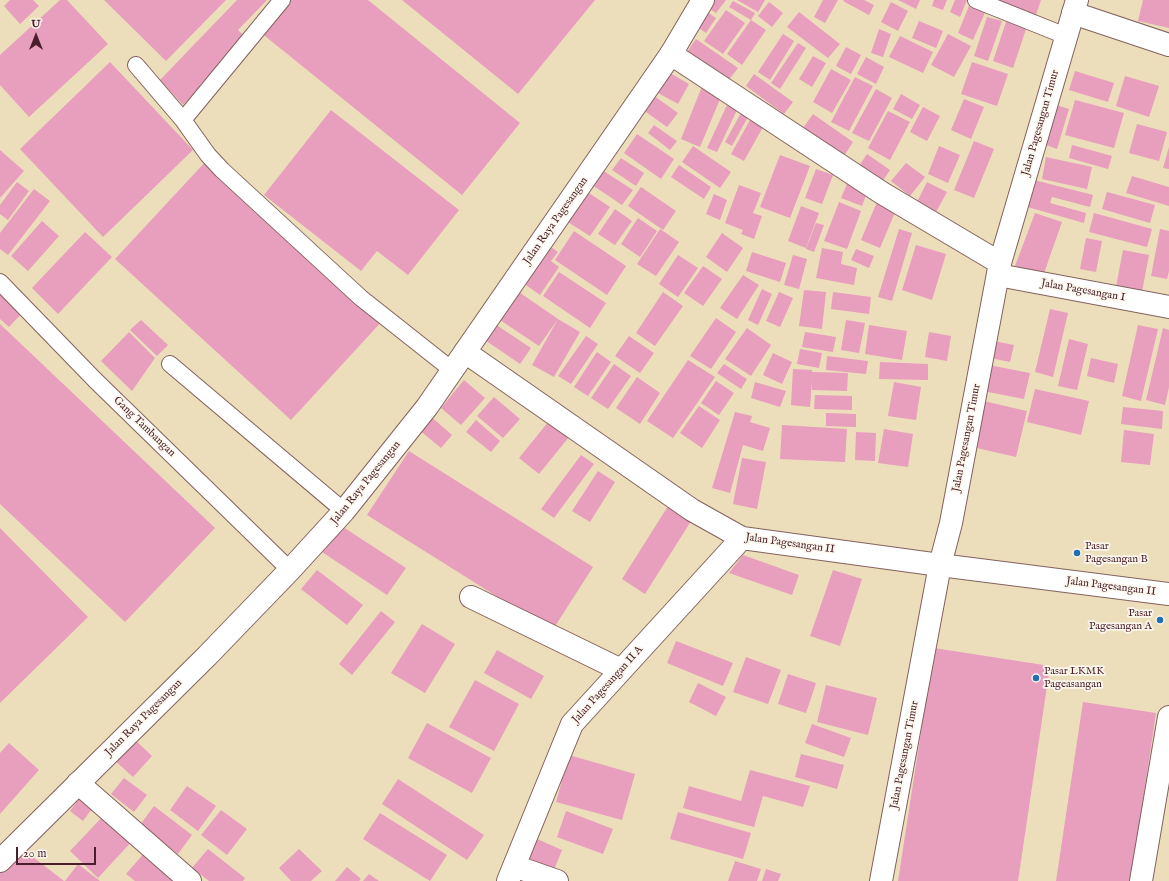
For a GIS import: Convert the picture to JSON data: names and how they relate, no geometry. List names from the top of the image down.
{
  "streets": {
    "street": [
      "Jalan Pagesangan Timur",
      "Jalan Raya Pagesangan",
      "Jalan Pagesangan I",
      "Jalan Pagesangan II",
      "Jalan Pagesangan II A"
    ],
    "lane": ["Gang Tambangan"]
  },
  "crossings": [
    ["Jalan Pagesangan Timur", "Jalan Pagesangan I"],
    ["Jalan Pagesangan Timur", "Jalan Pagesangan II"],
    ["Jalan Raya Pagesangan", "Gang Tambangan"],
    ["Jalan Raya Pagesangan", "Jalan Pagesangan II"],
    ["Jalan Pagesangan II", "Jalan Pagesangan II A"]
  ],
  "places": ["Pasar Pagesangan B", "Pasar Pagesangan A", "Pasar LKMK Pageasangan"],
  "scale_bar": "20 m",
  "north": "top"
}
